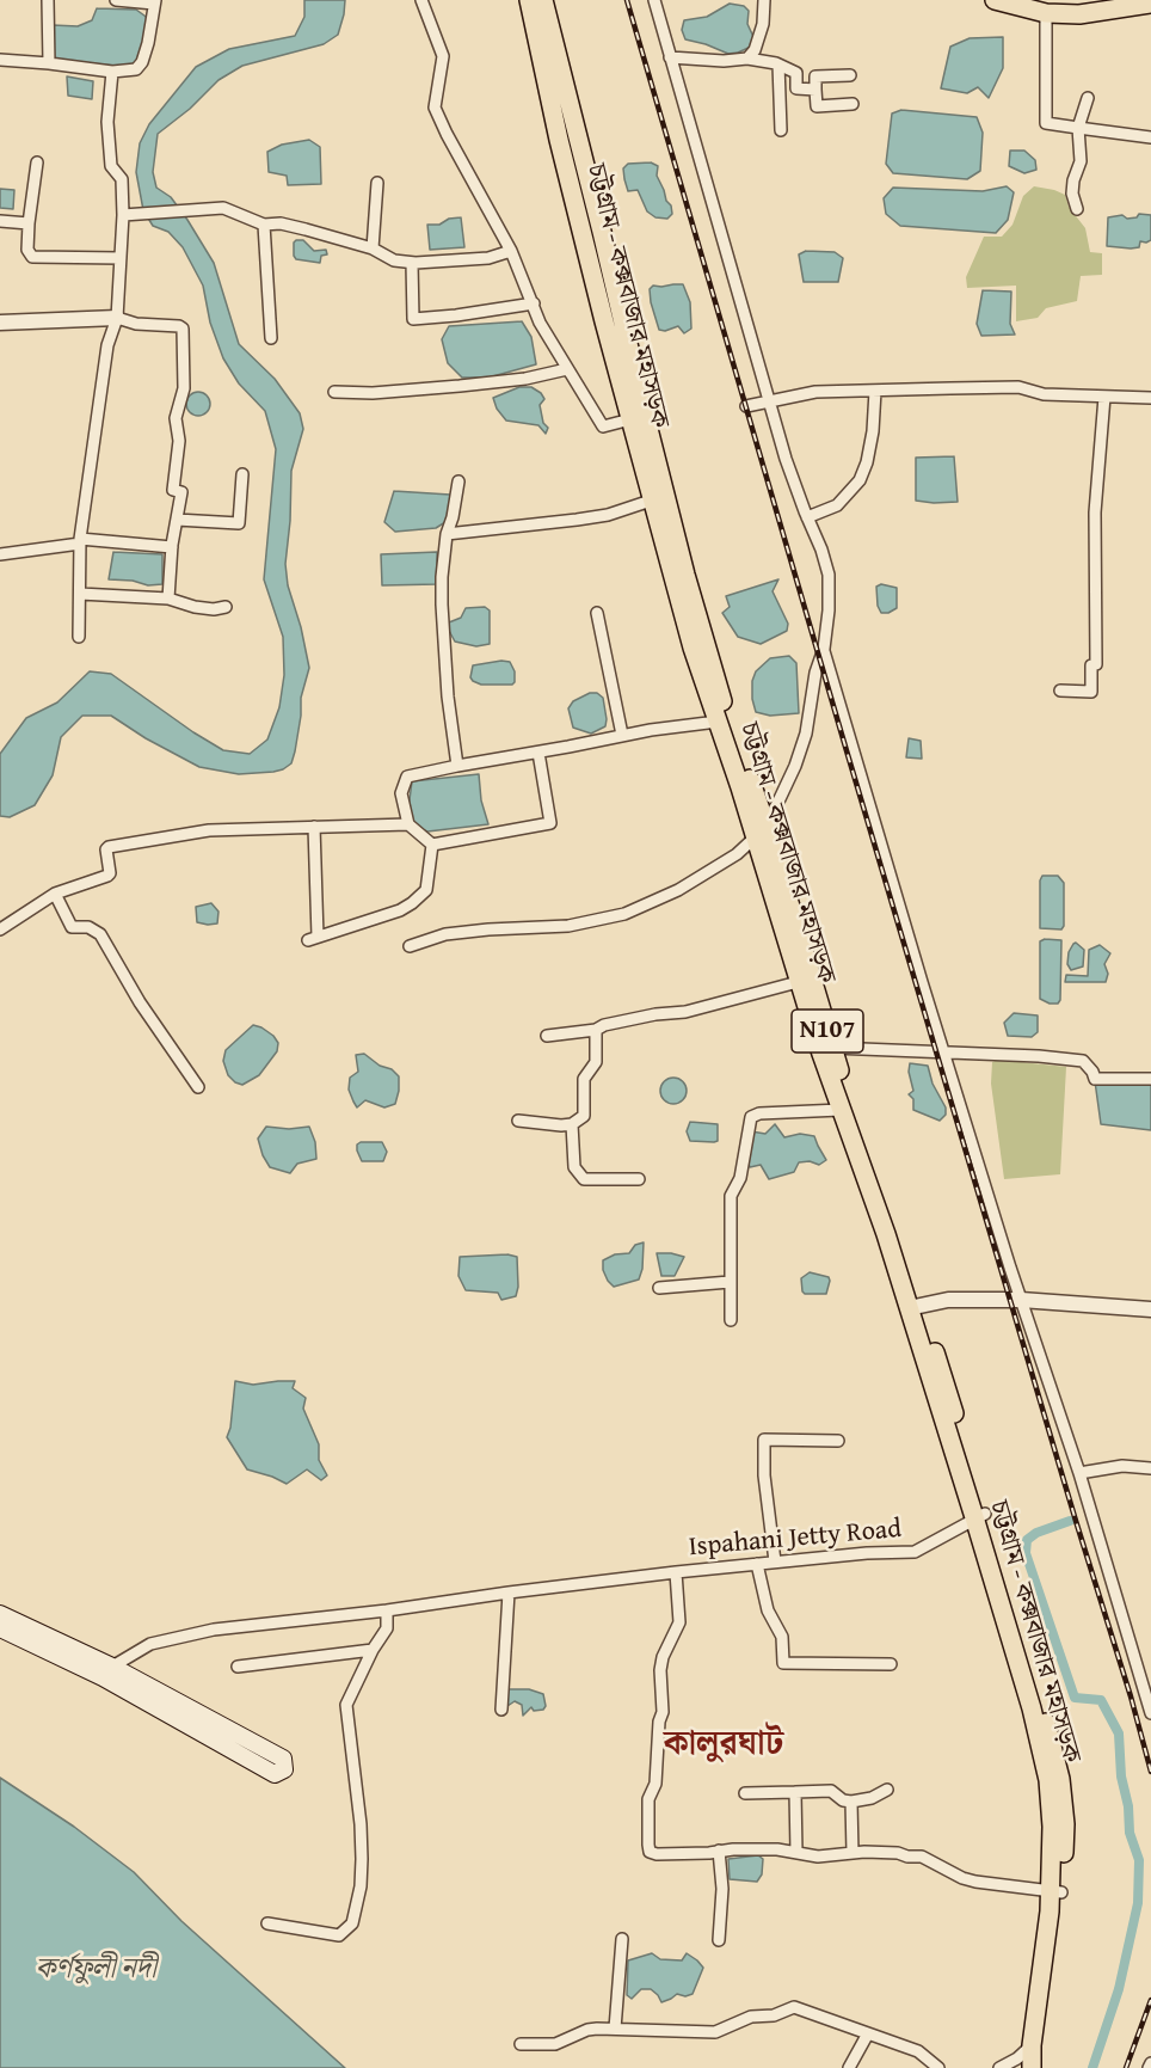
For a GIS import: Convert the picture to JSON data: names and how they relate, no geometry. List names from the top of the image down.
{
  "streets": {
    "main road": ["চট্টগ্রাম - কক্সবাজার মহাসড়ক", "N107"],
    "street": ["Ispahani Jetty Road"]
  },
  "crossings": [
    ["চট্টগ্রাম - কক্সবাজার মহাসড়ক", "Ispahani Jetty Road"]
  ],
  "districts": ["কালুরঘাট"],
  "water": ["কর্ণফুলী নদী"]
}
